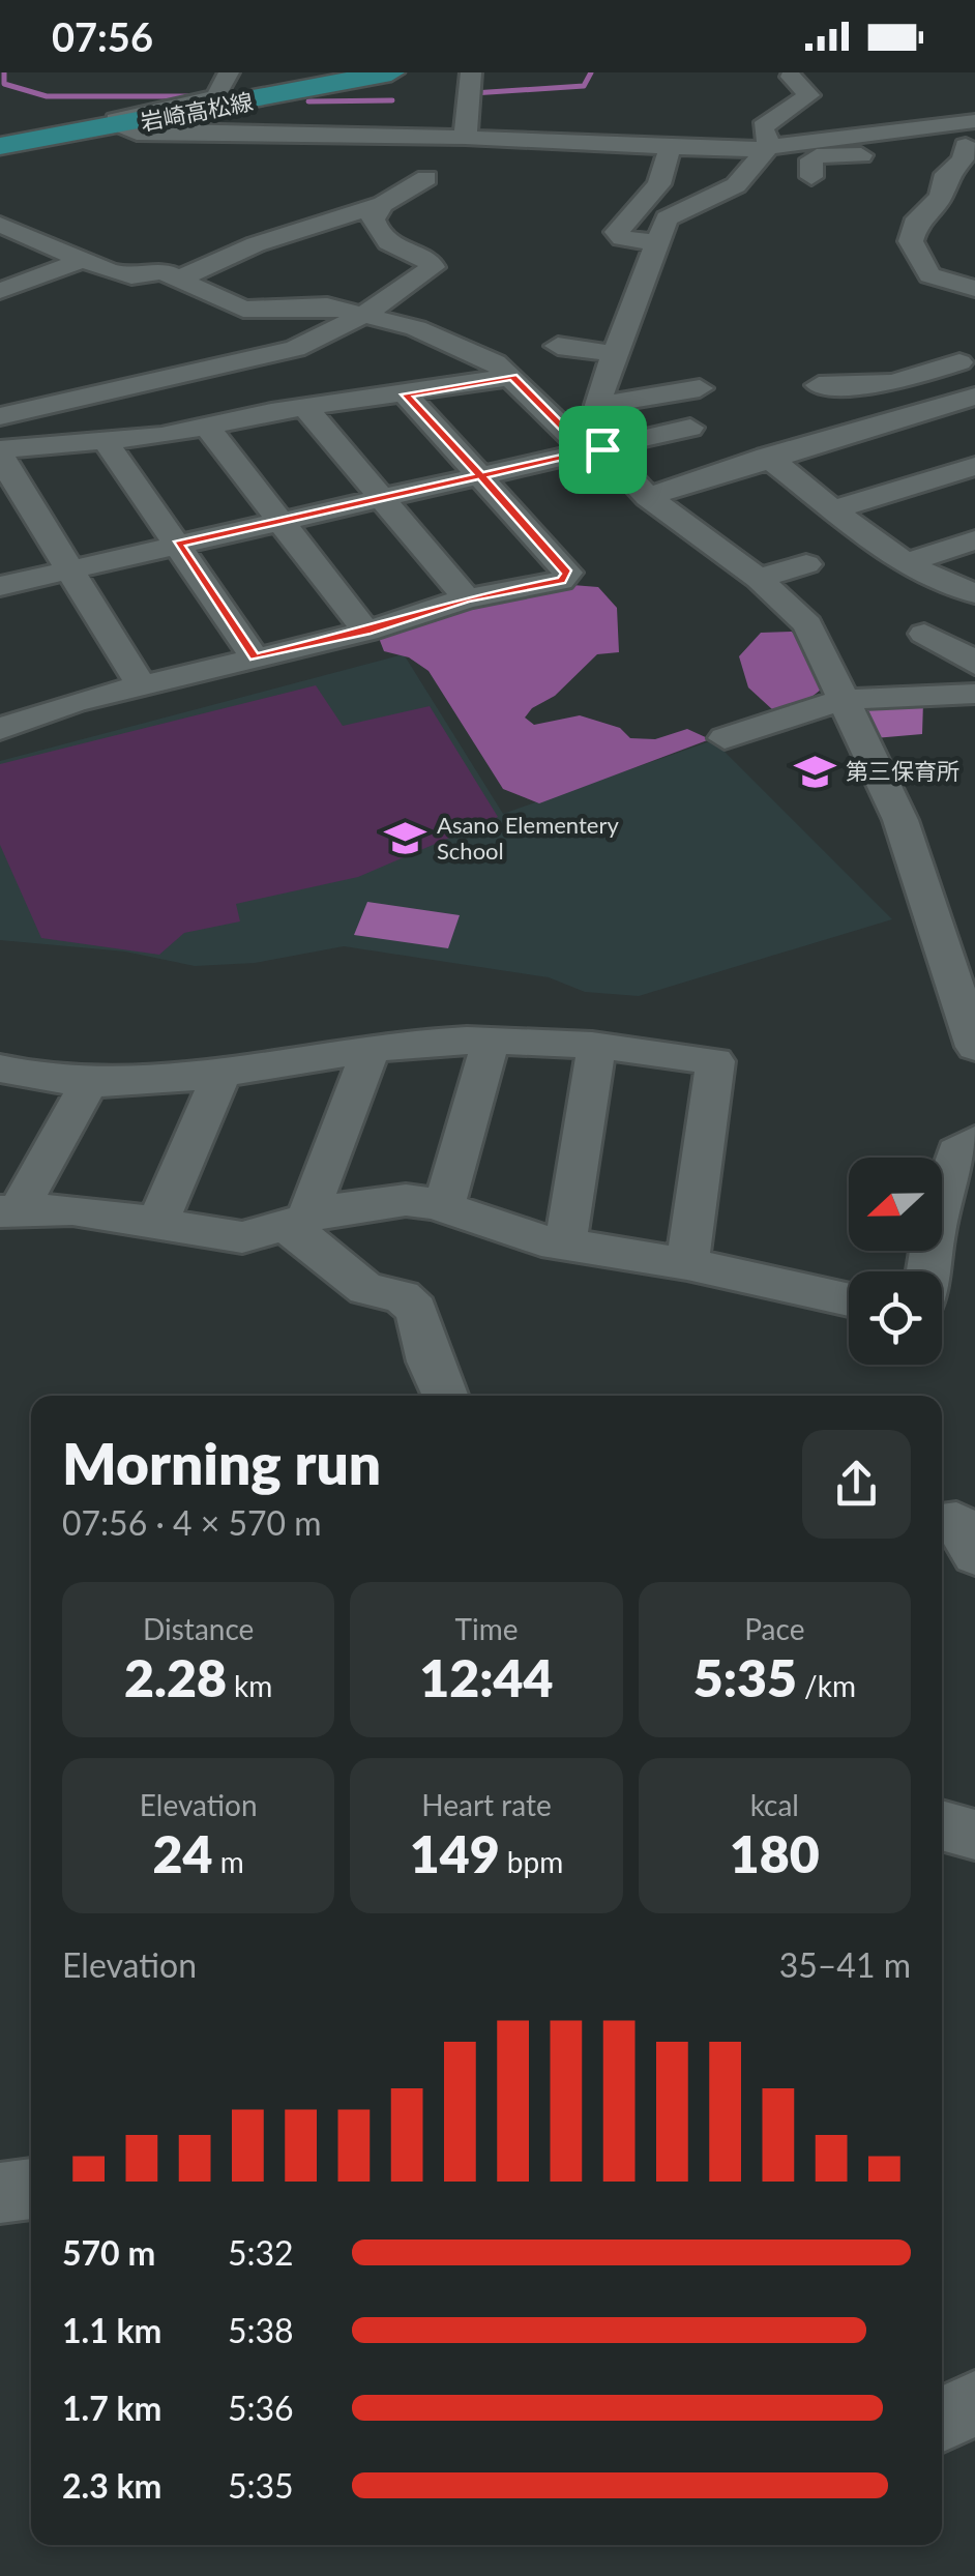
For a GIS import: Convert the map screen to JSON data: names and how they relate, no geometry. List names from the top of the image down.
{
  "streets": {
    "main road": ["岩崎高松線"]
  },
  "places": {
    "school or university": ["第三保育所", "Asano Elementery School"]
  },
  "north": "left",
  "page": {
    "status": "07:56",
    "heading": ["Morning run", "07:56 · 4 × 570 m"],
    "stats": [
      ["Distance", "2.28 km"],
      ["Time", "12:44"],
      ["Pace", "5:35 /km"],
      ["Elevation", "24 m"],
      ["Heart rate", "149 bpm"],
      ["kcal", "180"]
    ],
    "chart": ["Elevation", "35–41 m"],
    "list": [
      {
        "name": "570 m",
        "note": "5:32"
      },
      {
        "name": "1.1 km",
        "note": "5:38"
      },
      {
        "name": "1.7 km",
        "note": "5:36"
      },
      {
        "name": "2.3 km",
        "note": "5:35"
      }
    ]
  }
}
